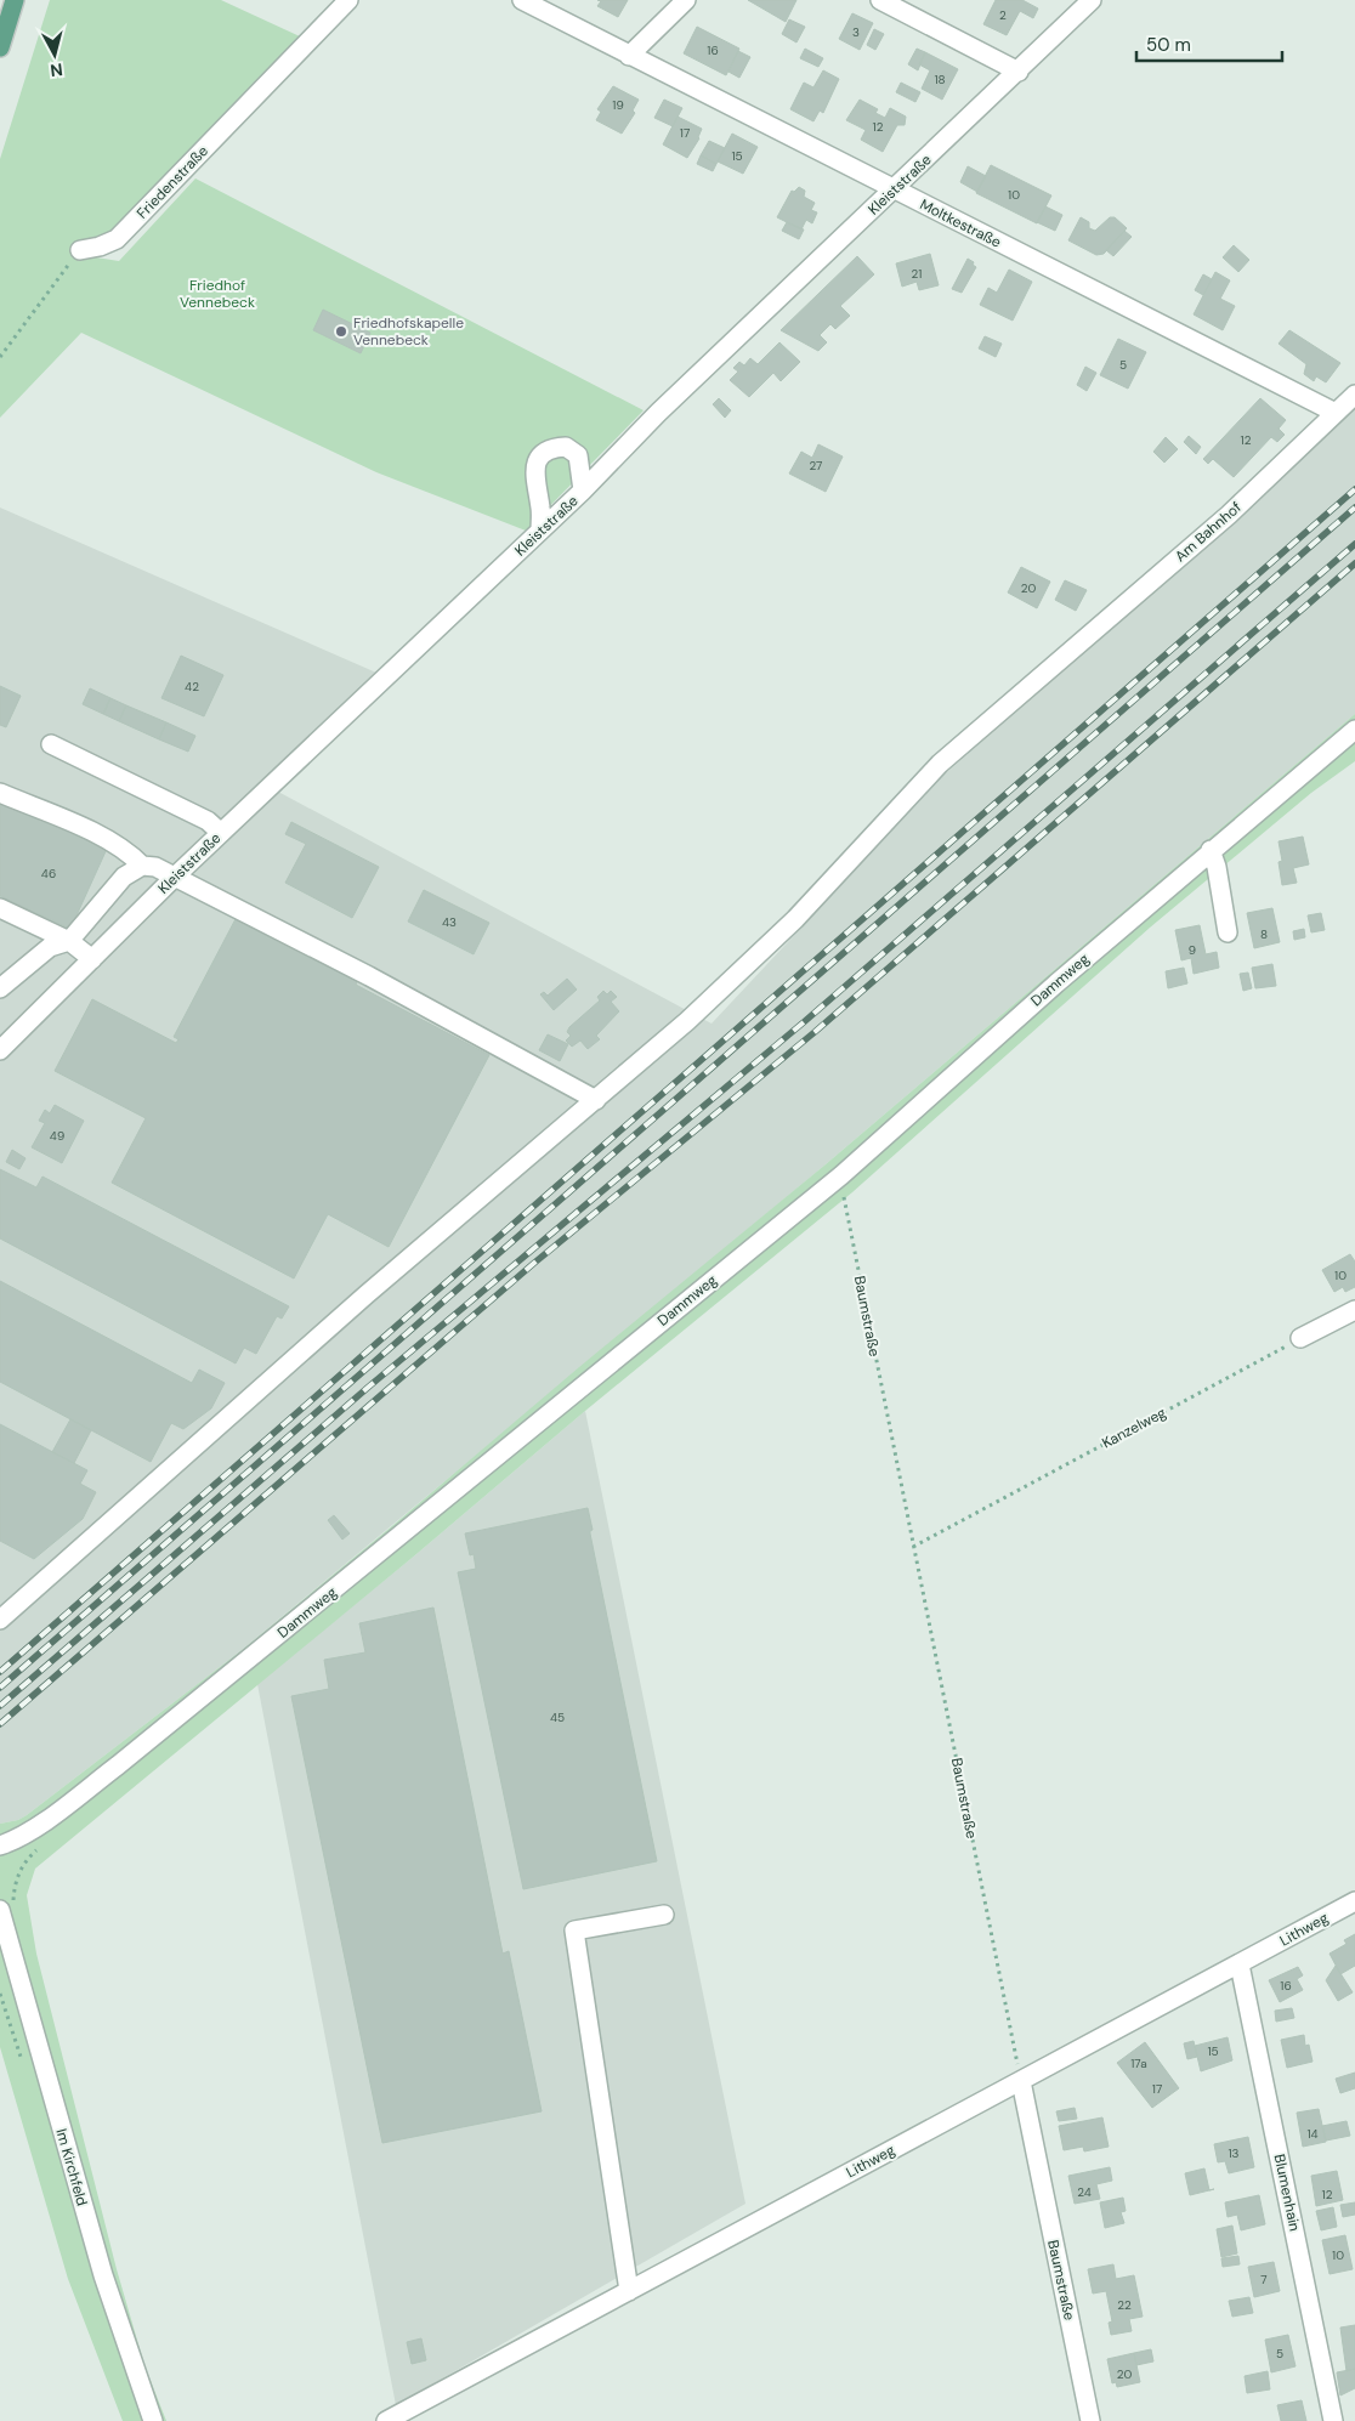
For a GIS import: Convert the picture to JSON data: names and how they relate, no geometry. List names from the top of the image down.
{
  "streets": {
    "street": [
      "Friedenstraße",
      "Kleiststraße",
      "Moltkestraße",
      "Am Bahnhof",
      "Dammweg",
      "Baumstraße",
      "Lithweg",
      "Im Kirchfeld",
      "Blumenhain"
    ],
    "path": ["Kanzelweg"]
  },
  "crossings": [
    ["Kleiststraße", "Moltkestraße"],
    ["Moltkestraße", "Am Bahnhof"],
    ["Dammweg", "Baumstraße"],
    ["Baumstraße", "Kanzelweg"],
    ["Baumstraße", "Lithweg"],
    ["Lithweg", "Blumenhain"]
  ],
  "parks": ["Friedhof Vennebeck"],
  "places": ["Friedhofskapelle Vennebeck"],
  "house_numbers": [
    "2",
    "3",
    "16",
    "18",
    "19",
    "12",
    "17",
    "15",
    "10",
    "21",
    "5",
    "12",
    "27",
    "20",
    "42",
    "46",
    "43",
    "8",
    "9",
    "49",
    "10",
    "45",
    "16",
    "15",
    "17a",
    "17",
    "14",
    "13",
    "24",
    "12",
    "10",
    "7",
    "22",
    "5",
    "20"
  ],
  "scale_bar": "50 m",
  "north": "bottom"
}
